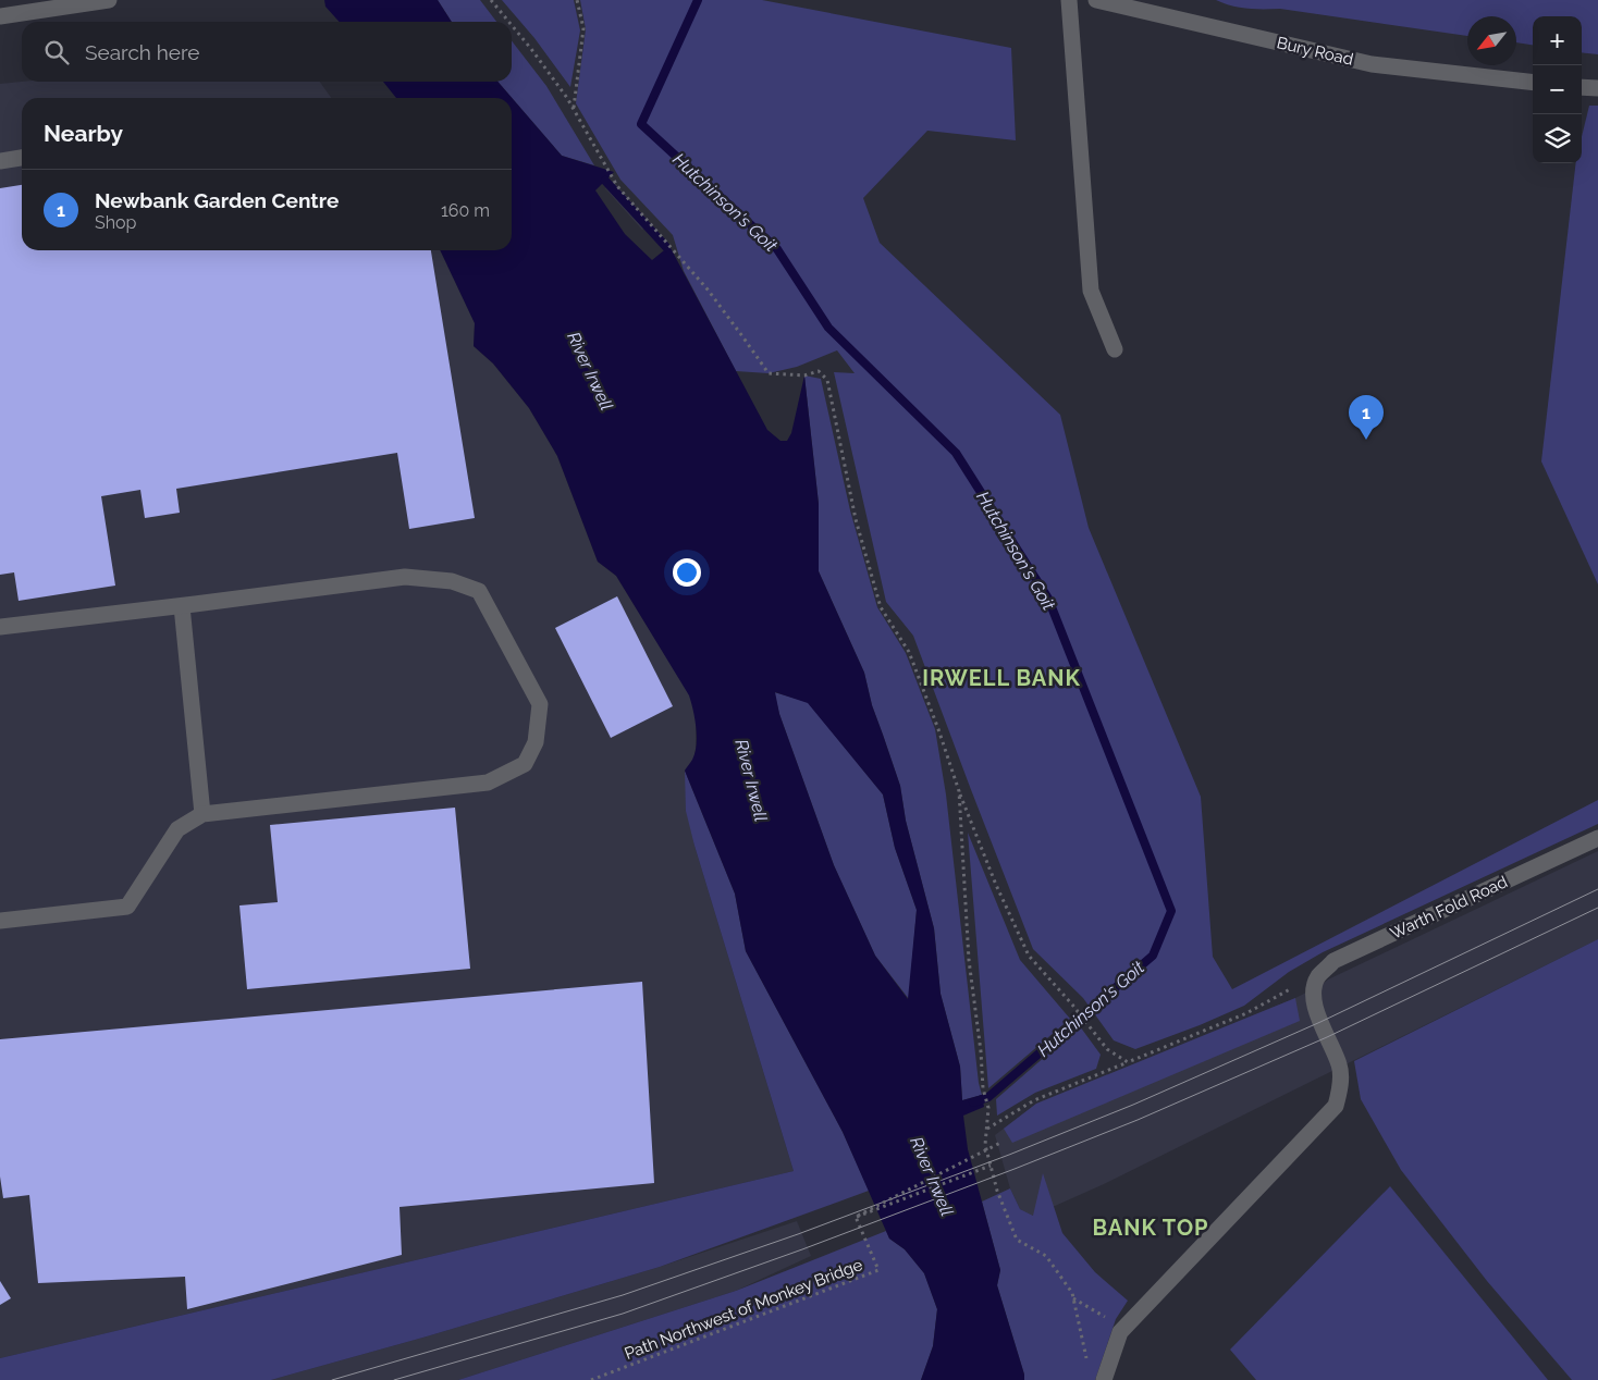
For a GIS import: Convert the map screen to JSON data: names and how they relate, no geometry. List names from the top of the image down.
{
  "streets": {
    "street": ["Bury Road", "Warth Fold Road"],
    "path": ["Path Northwest of Monkey Bridge"]
  },
  "districts": ["IRWELL BANK", "BANK TOP"],
  "water": ["Hutchinson's Goit", "River Irwell"],
  "north": "bottom left",
  "page": {
    "map_buttons": ["+", "−"],
    "search": "Search here",
    "heading": "Nearby",
    "list": [
      {
        "mark": "1",
        "name": "Newbank Garden Centre",
        "note": "Shop",
        "value": "160 m"
      }
    ],
    "pins": "1"
  }
}
